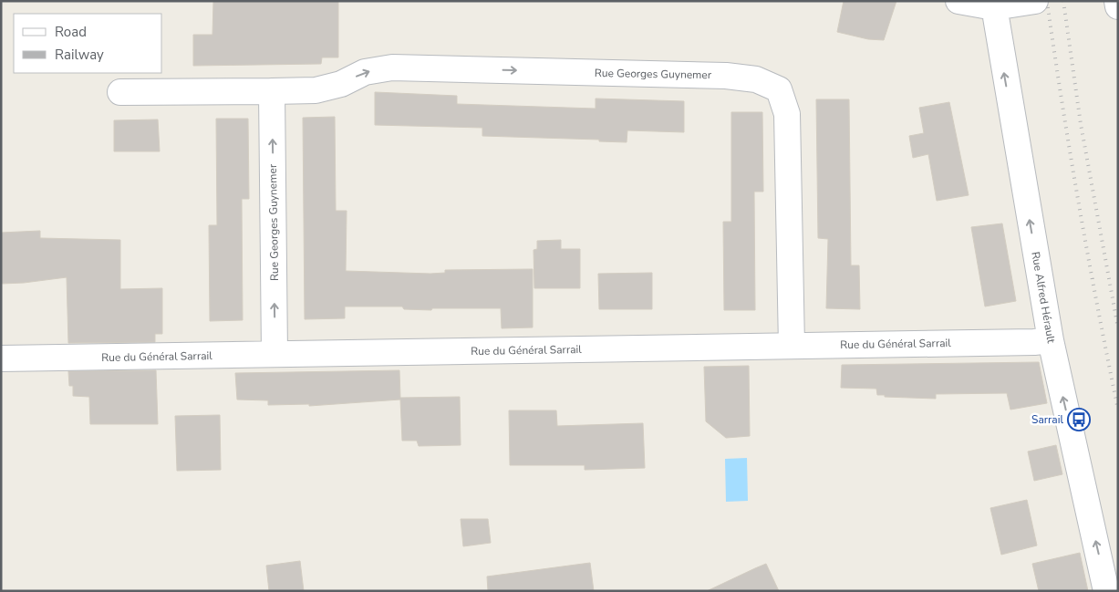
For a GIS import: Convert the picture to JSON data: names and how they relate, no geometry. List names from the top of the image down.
{
  "streets": {
    "street": ["Rue Georges Guynemer", "Rue Alfred Hérault", "Rue du Général Sarrail"]
  },
  "crossings": [
    ["Rue Georges Guynemer", "Rue du Général Sarrail"],
    ["Rue Alfred Hérault", "Rue du Général Sarrail"]
  ],
  "one_way": ["Rue Alfred Hérault"],
  "places": {
    "bus stop": ["Sarrail"]
  },
  "legend": ["Road", "Railway"]
}
